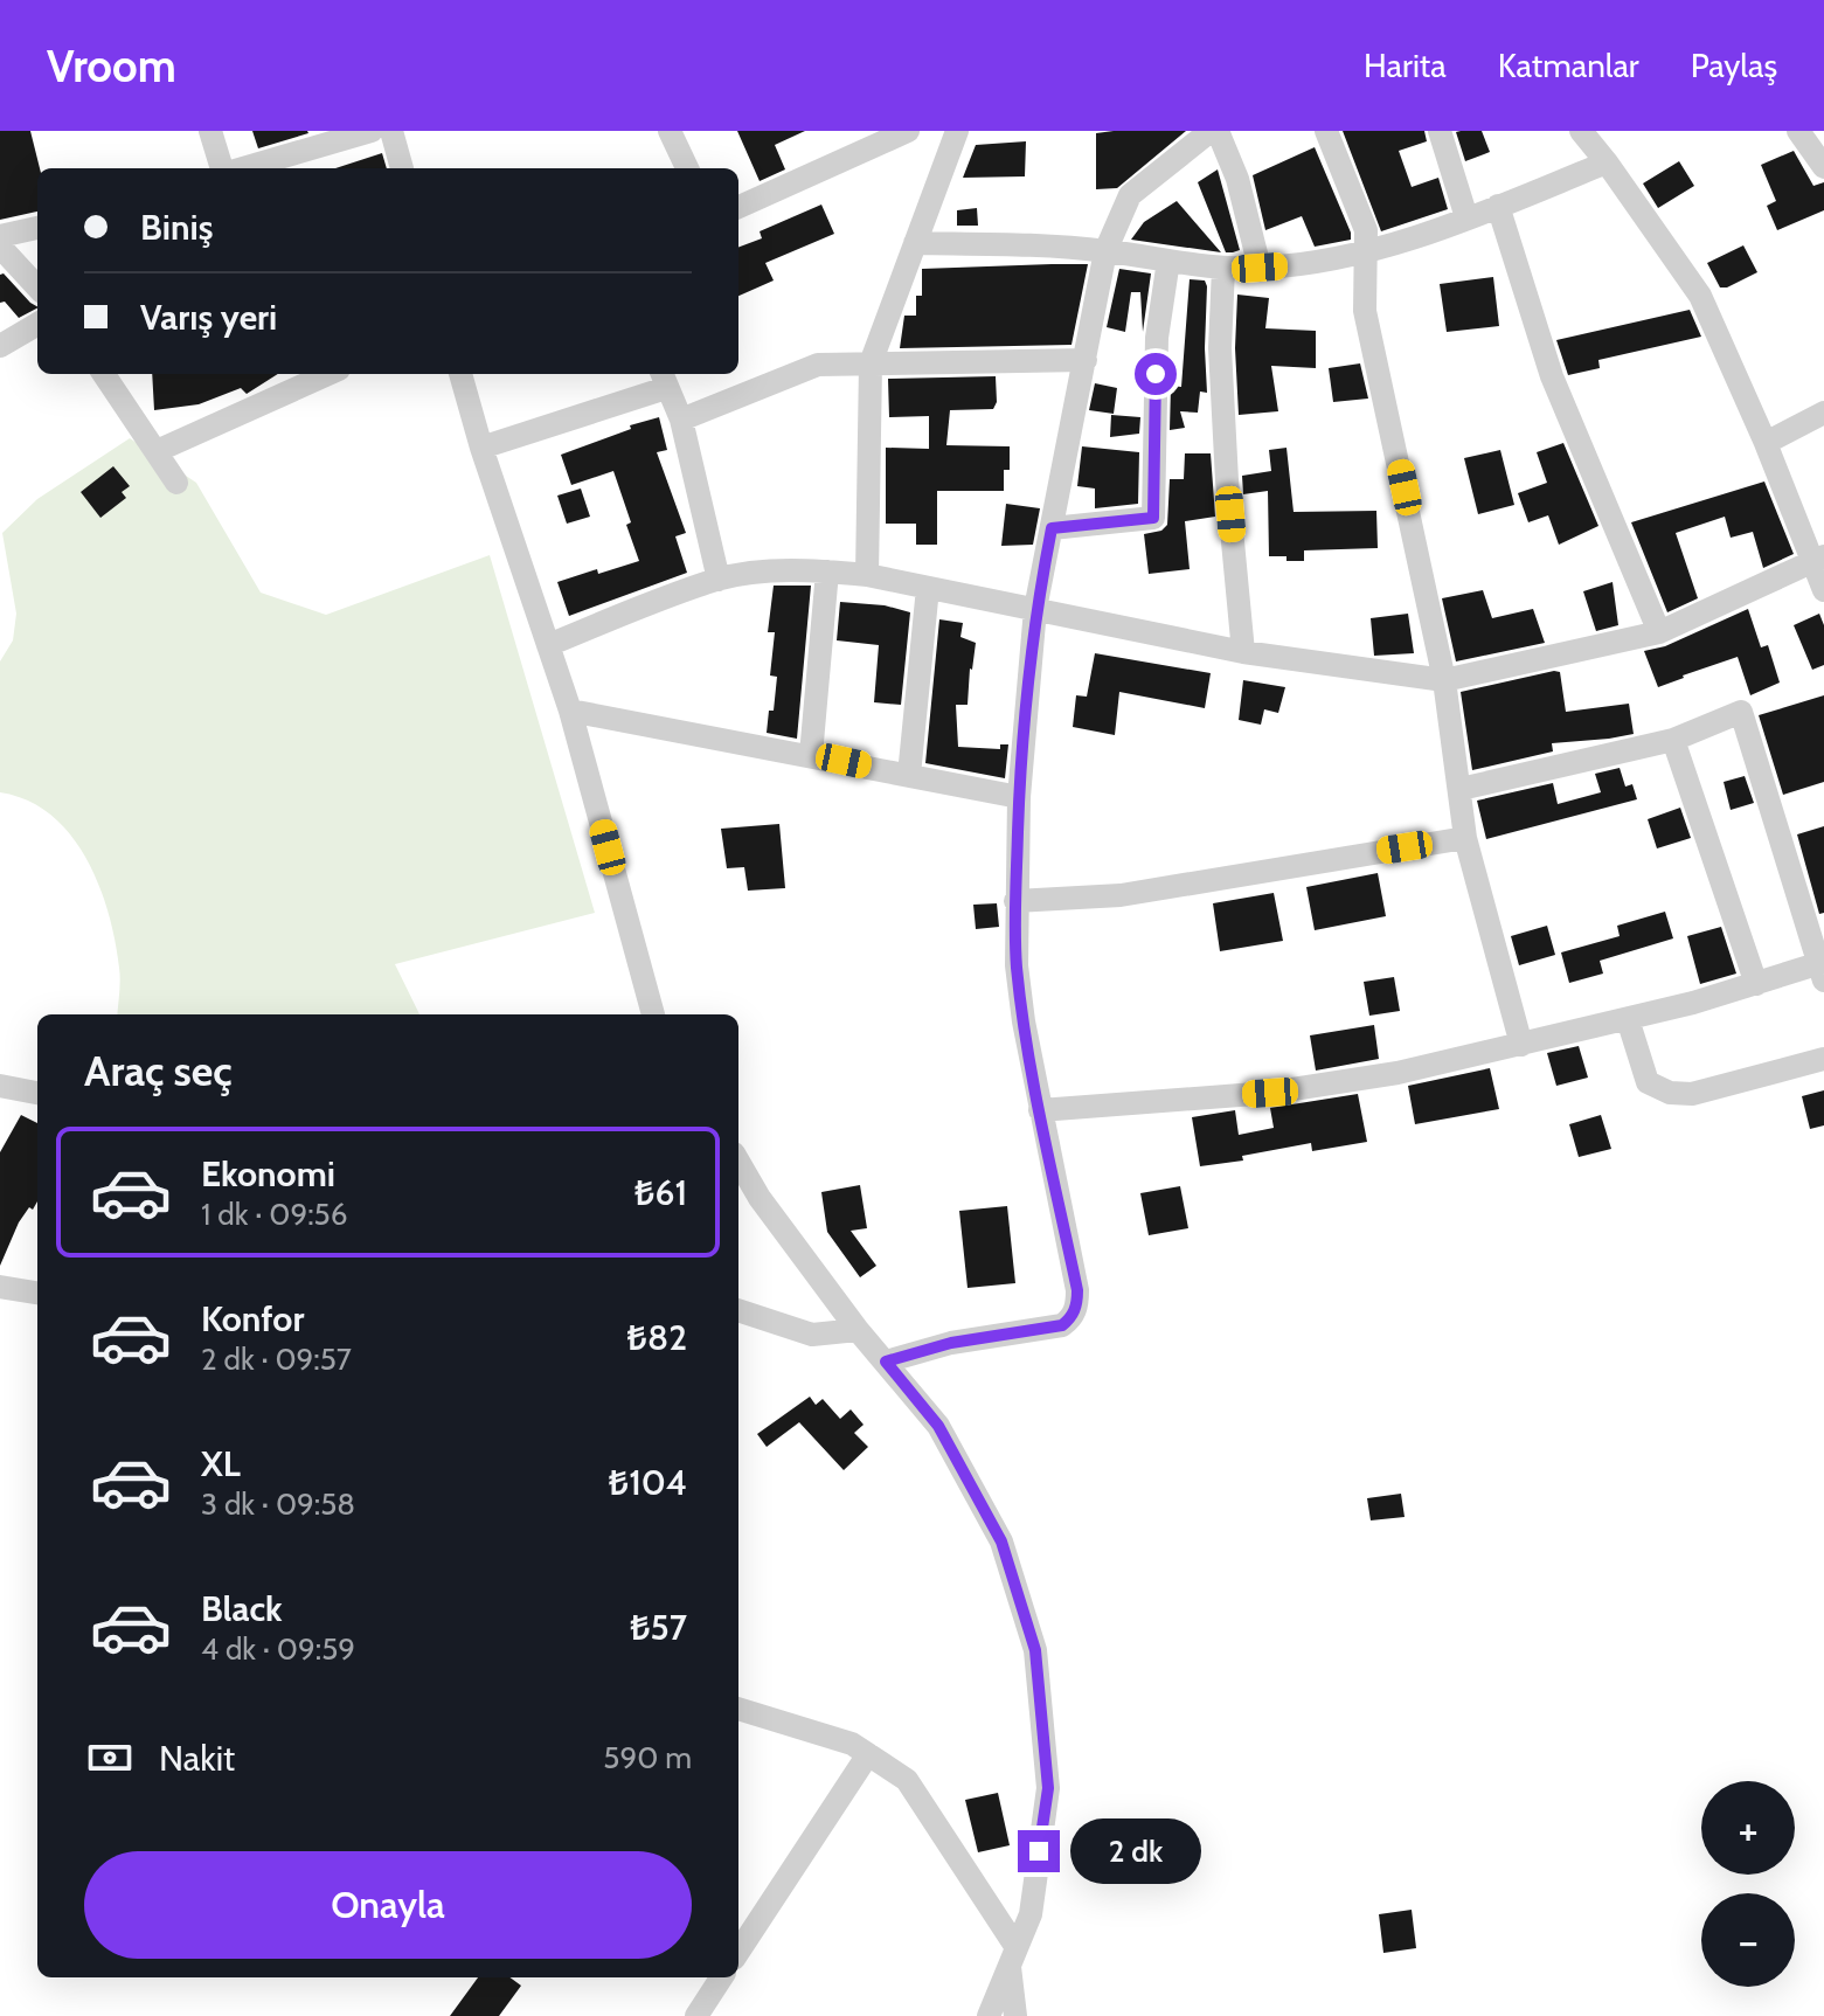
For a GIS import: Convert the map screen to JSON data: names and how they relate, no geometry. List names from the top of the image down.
{
  "page": {
    "header": "Vroom",
    "nav": ["Harita", "Katmanlar", "Paylaş"],
    "banner": ["Biniş", "Varış yeri"],
    "heading": "Araç seç",
    "list": [
      {
        "name": "Ekonomi",
        "note": "1 dk · 09:56",
        "value": "₺61"
      },
      {
        "name": "Konfor",
        "note": "2 dk · 09:57",
        "value": "₺82"
      },
      {
        "name": "XL",
        "note": "3 dk · 09:58",
        "value": "₺104"
      },
      {
        "name": "Black",
        "note": "4 dk · 09:59",
        "value": "₺57"
      }
    ],
    "pay": ["Nakit", "590 m"],
    "map_buttons": ["+", "−"],
    "bubble": "2 dk",
    "buttons": "Onayla"
  }
}
